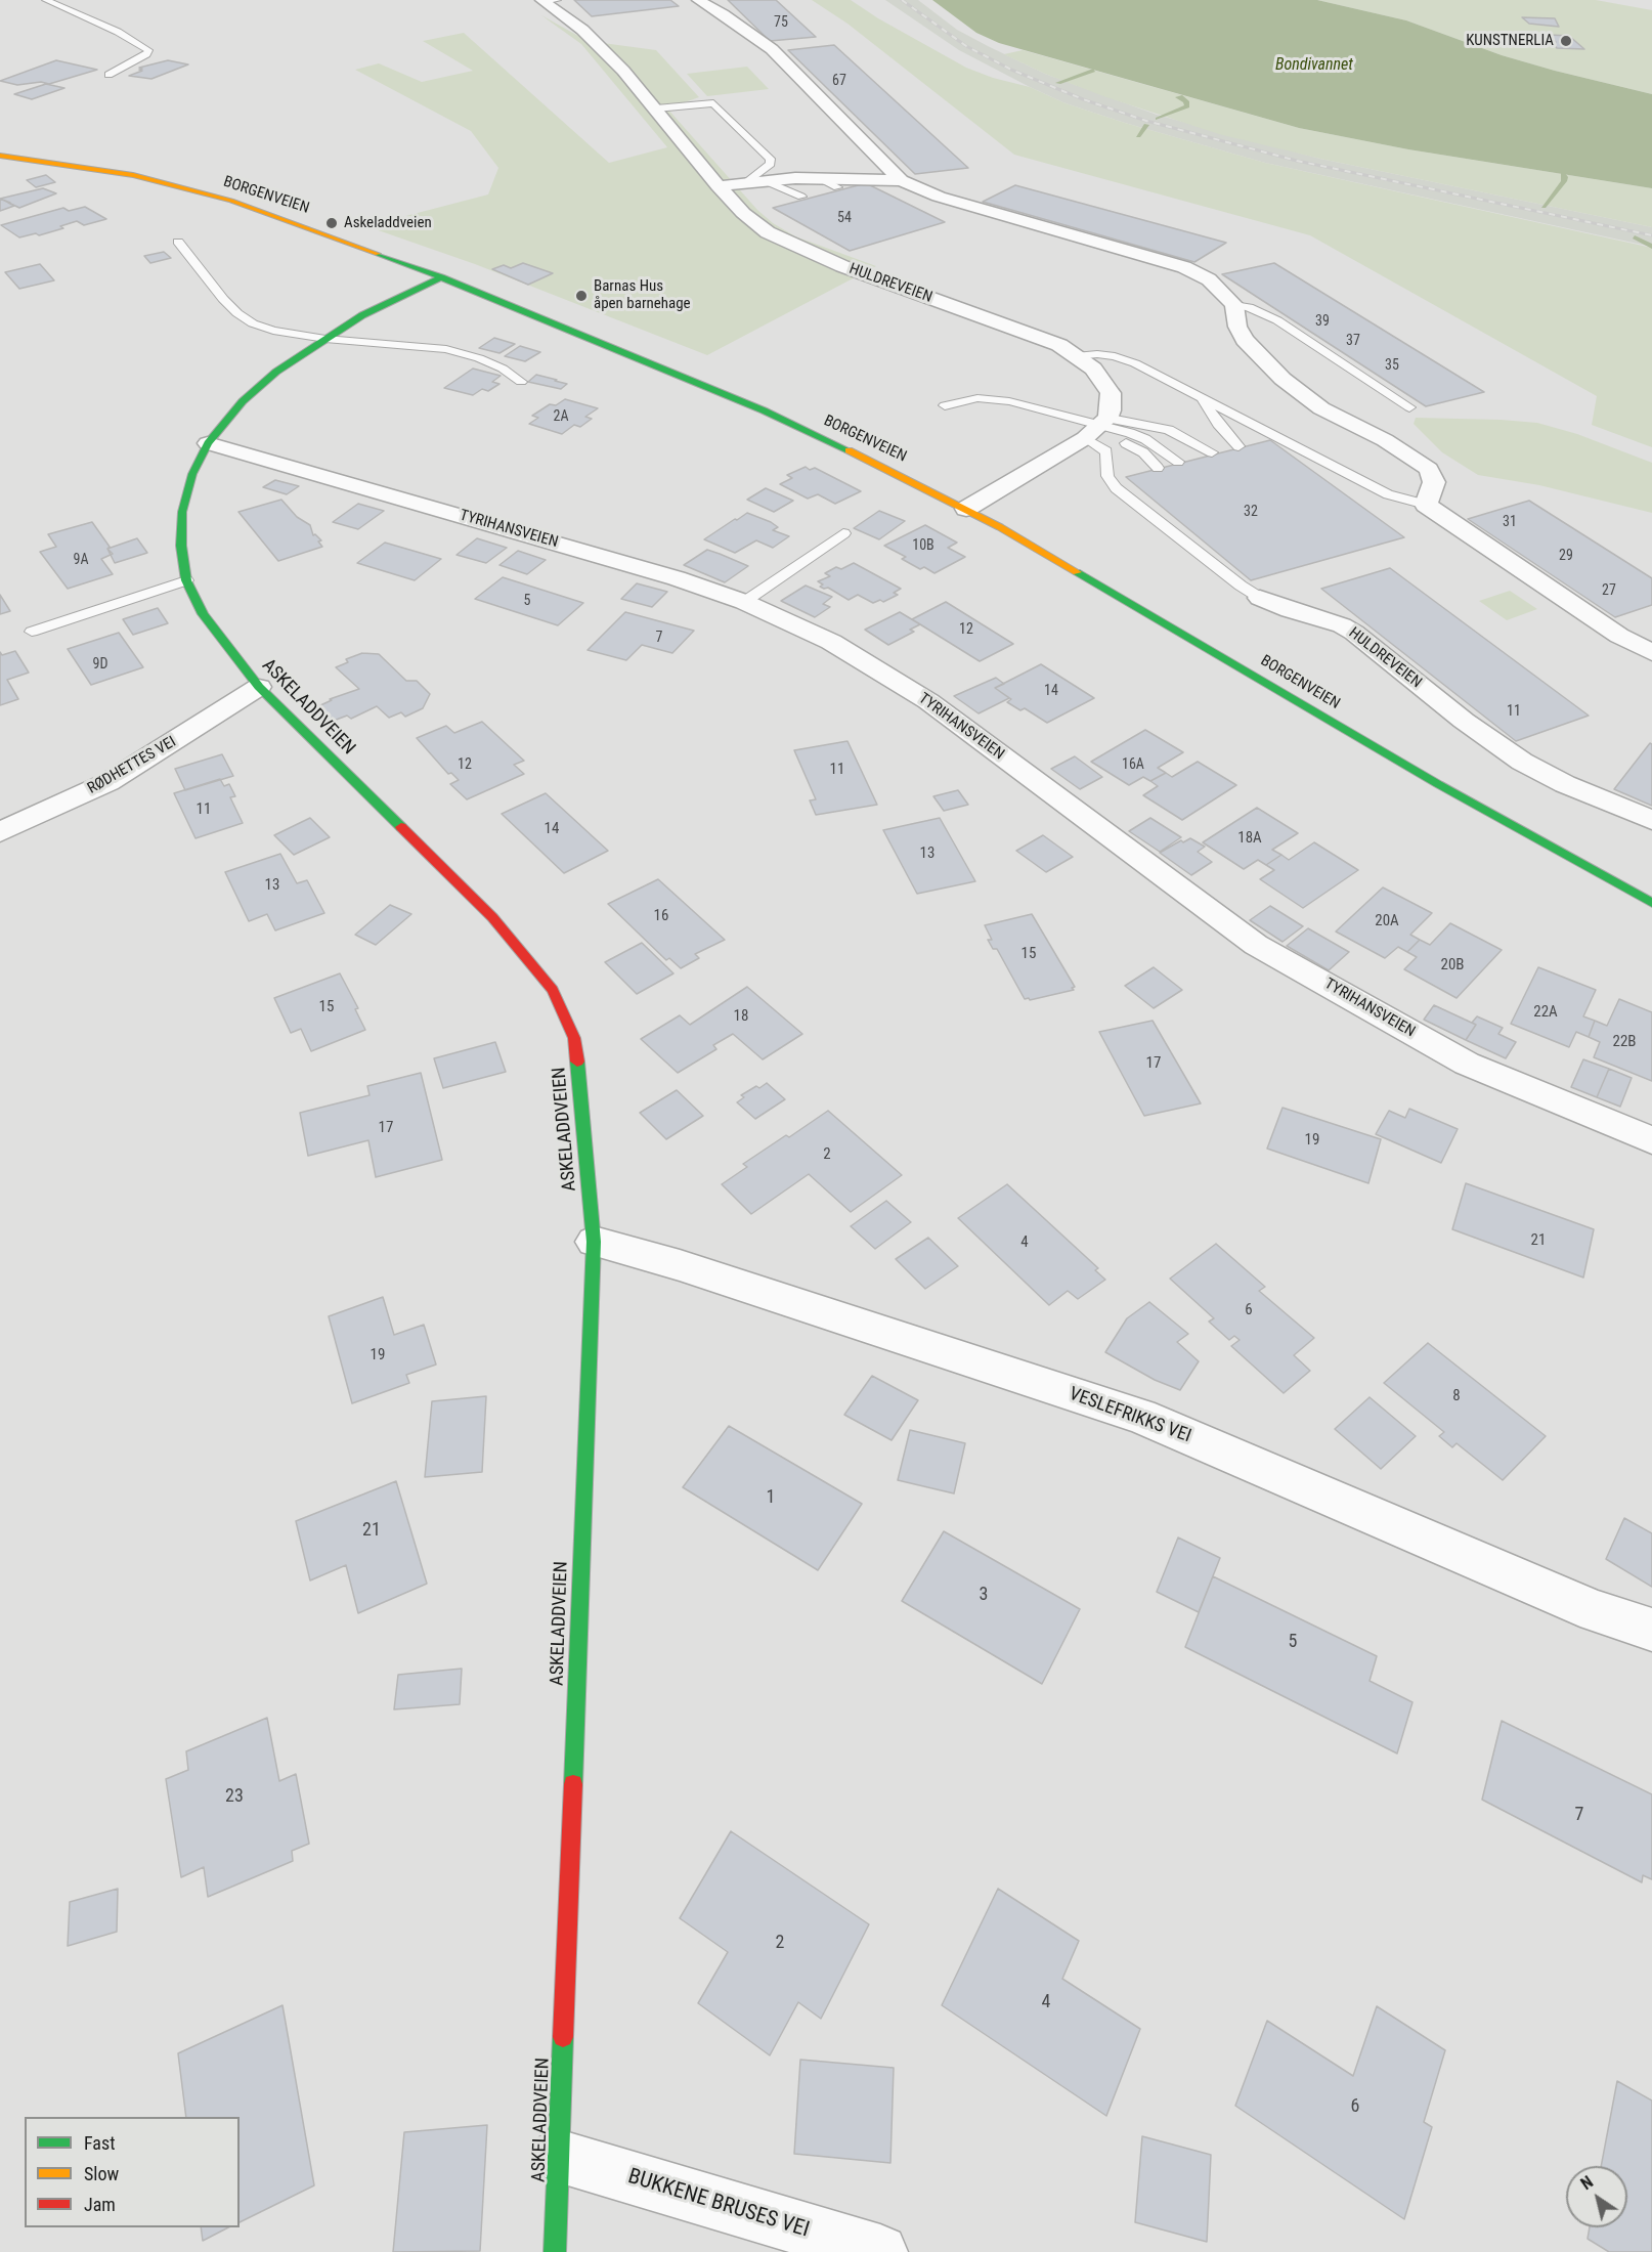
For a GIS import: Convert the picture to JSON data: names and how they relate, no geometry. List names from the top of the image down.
{
  "streets": {
    "street": [
      "BORGENVEIEN",
      "HULDREVEIEN",
      "TYRIHANSVEIEN",
      "ASKELADDVEIEN",
      "RØDHETTES VEI",
      "VESLEFRIKKS VEI",
      "BUKKENE BRUSES VEI"
    ]
  },
  "crossings": [
    ["BORGENVEIEN", "ASKELADDVEIEN"],
    ["TYRIHANSVEIEN", "ASKELADDVEIEN"],
    ["ASKELADDVEIEN", "RØDHETTES VEI"],
    ["ASKELADDVEIEN", "VESLEFRIKKS VEI"],
    ["ASKELADDVEIEN", "BUKKENE BRUSES VEI"]
  ],
  "water": ["Bondivannet"],
  "places": ["KUNSTNERLIA", "Askeladdveien", "Barnas Hus åpen barnehage"],
  "house_numbers": [
    "75",
    "67",
    "54",
    "39",
    "37",
    "35",
    "2A",
    "32",
    "31",
    "10B",
    "29",
    "9A",
    "27",
    "5",
    "12",
    "7",
    "9D",
    "14",
    "11",
    "12",
    "16A",
    "11",
    "11",
    "14",
    "18A",
    "13",
    "13",
    "16",
    "20A",
    "15",
    "20B",
    "15",
    "22A",
    "18",
    "22B",
    "17",
    "17",
    "19",
    "2",
    "21",
    "4",
    "6",
    "19",
    "8",
    "1",
    "21",
    "3",
    "5",
    "23",
    "7",
    "2",
    "4",
    "6"
  ],
  "legend": ["Fast", "Slow", "Jam"],
  "north": "top left"
}
